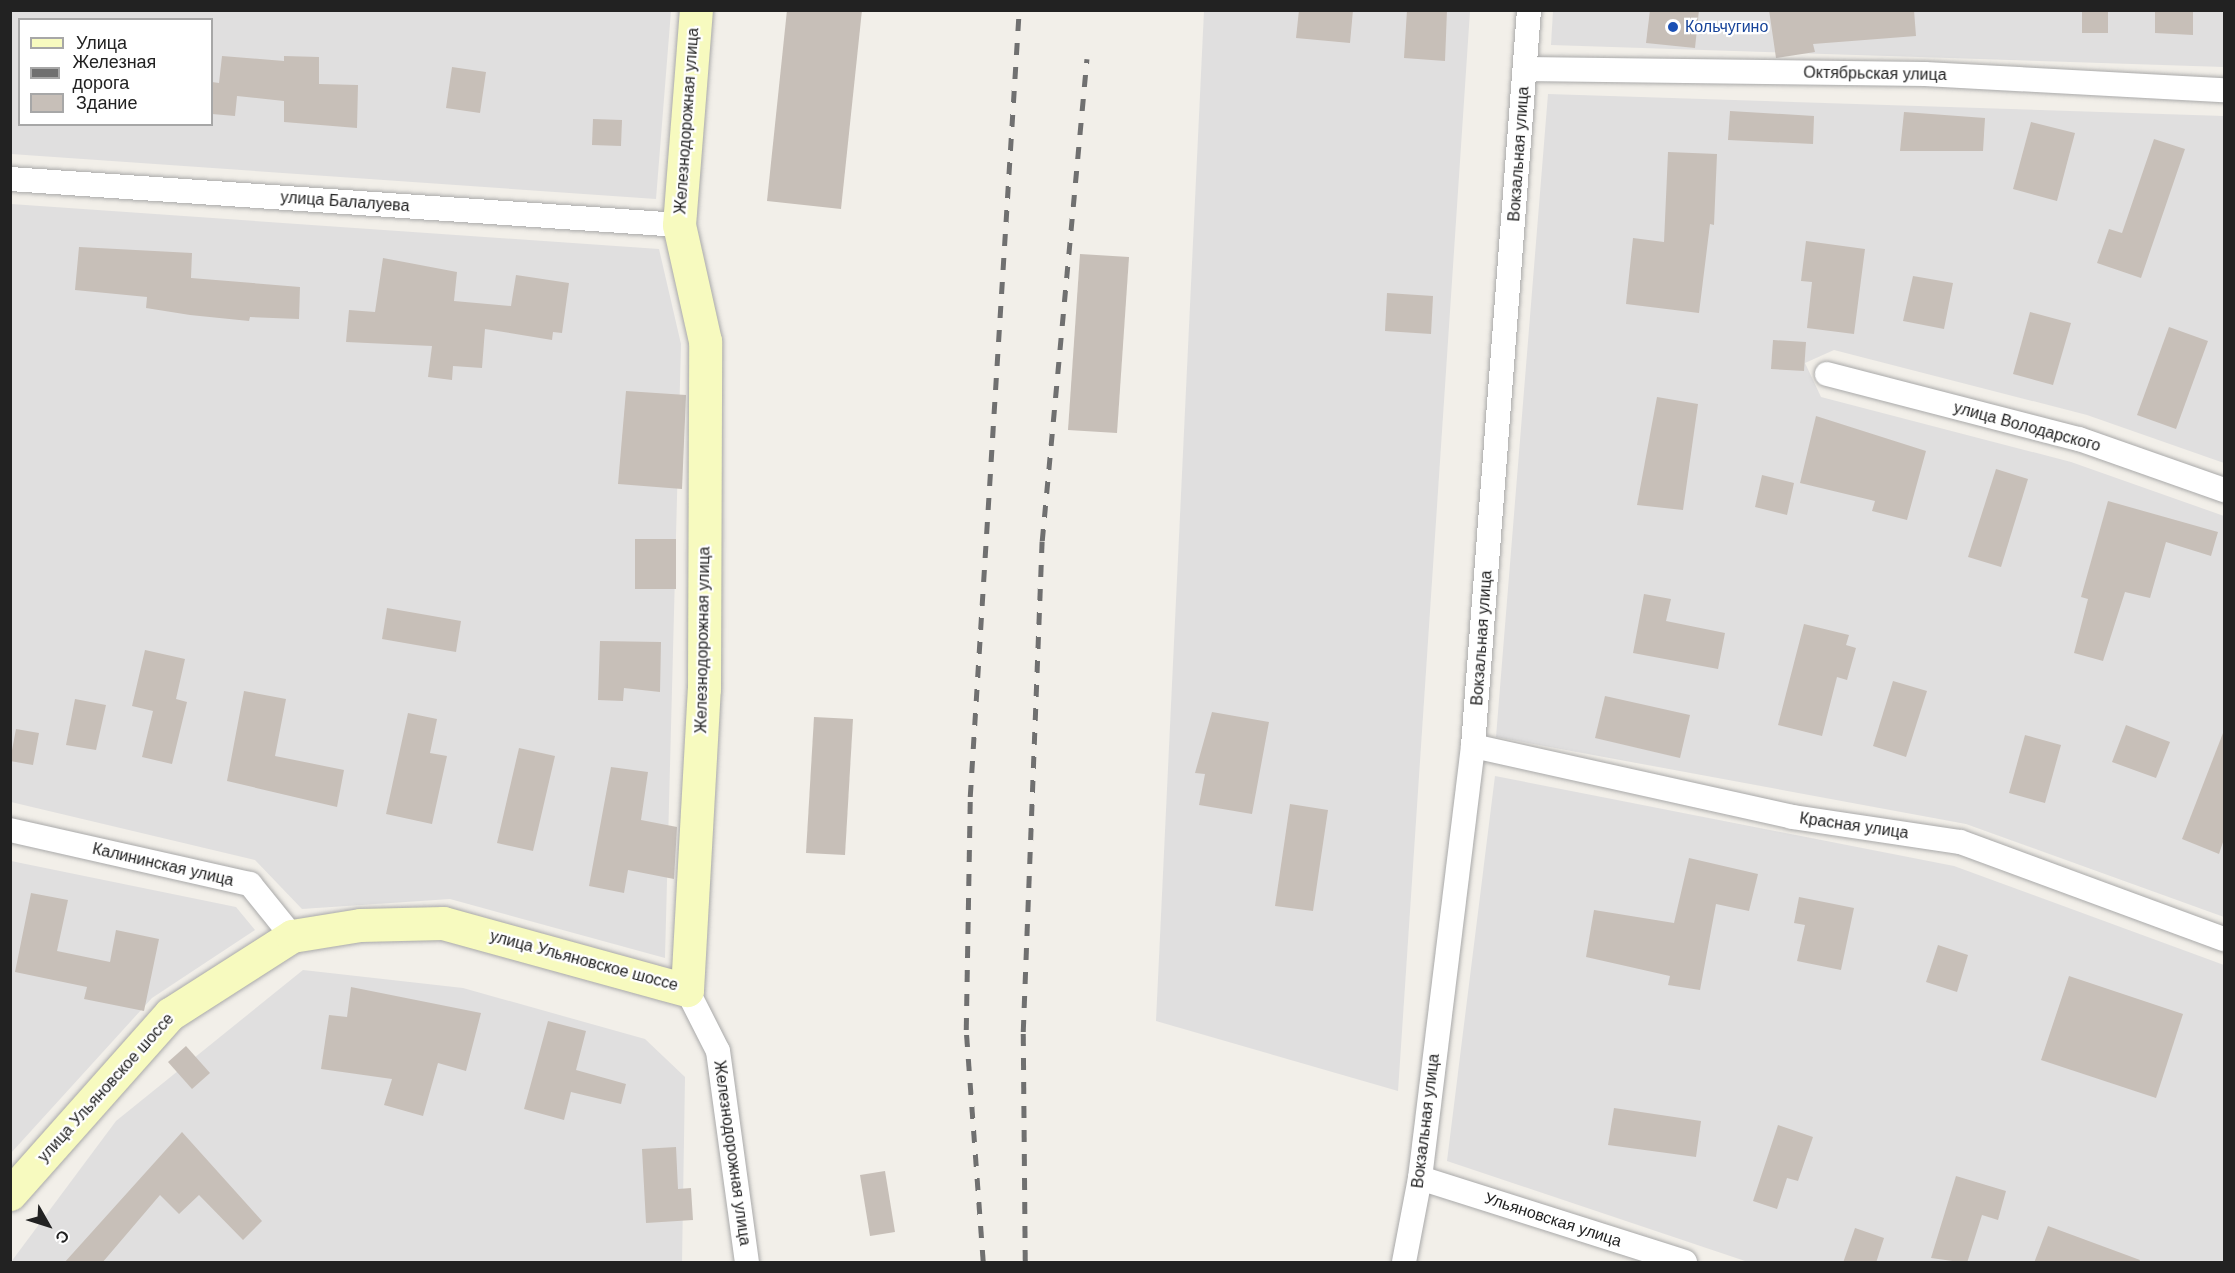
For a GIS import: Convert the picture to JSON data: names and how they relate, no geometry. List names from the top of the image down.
{
  "streets": {
    "street": [
      "Октябрьская улица",
      "Железнодорожная улица",
      "Вокзальная улица",
      "улица Балалуева",
      "улица Володарского",
      "Красная улица",
      "Калининская улица",
      "улица Ульяновское шоссе",
      "Ульяновская улица"
    ]
  },
  "crossings": [
    ["Октябрьская улица", "Вокзальная улица"],
    ["Железнодорожная улица", "улица Балалуева"],
    ["Железнодорожная улица", "улица Ульяновское шоссе"],
    ["Вокзальная улица", "Красная улица"],
    ["Вокзальная улица", "Ульяновская улица"],
    ["Калининская улица", "улица Ульяновское шоссе"]
  ],
  "places": ["Кольчугино"],
  "legend": ["Улица", "Железная дорога", "Здание"],
  "north": "bottom right"
}
